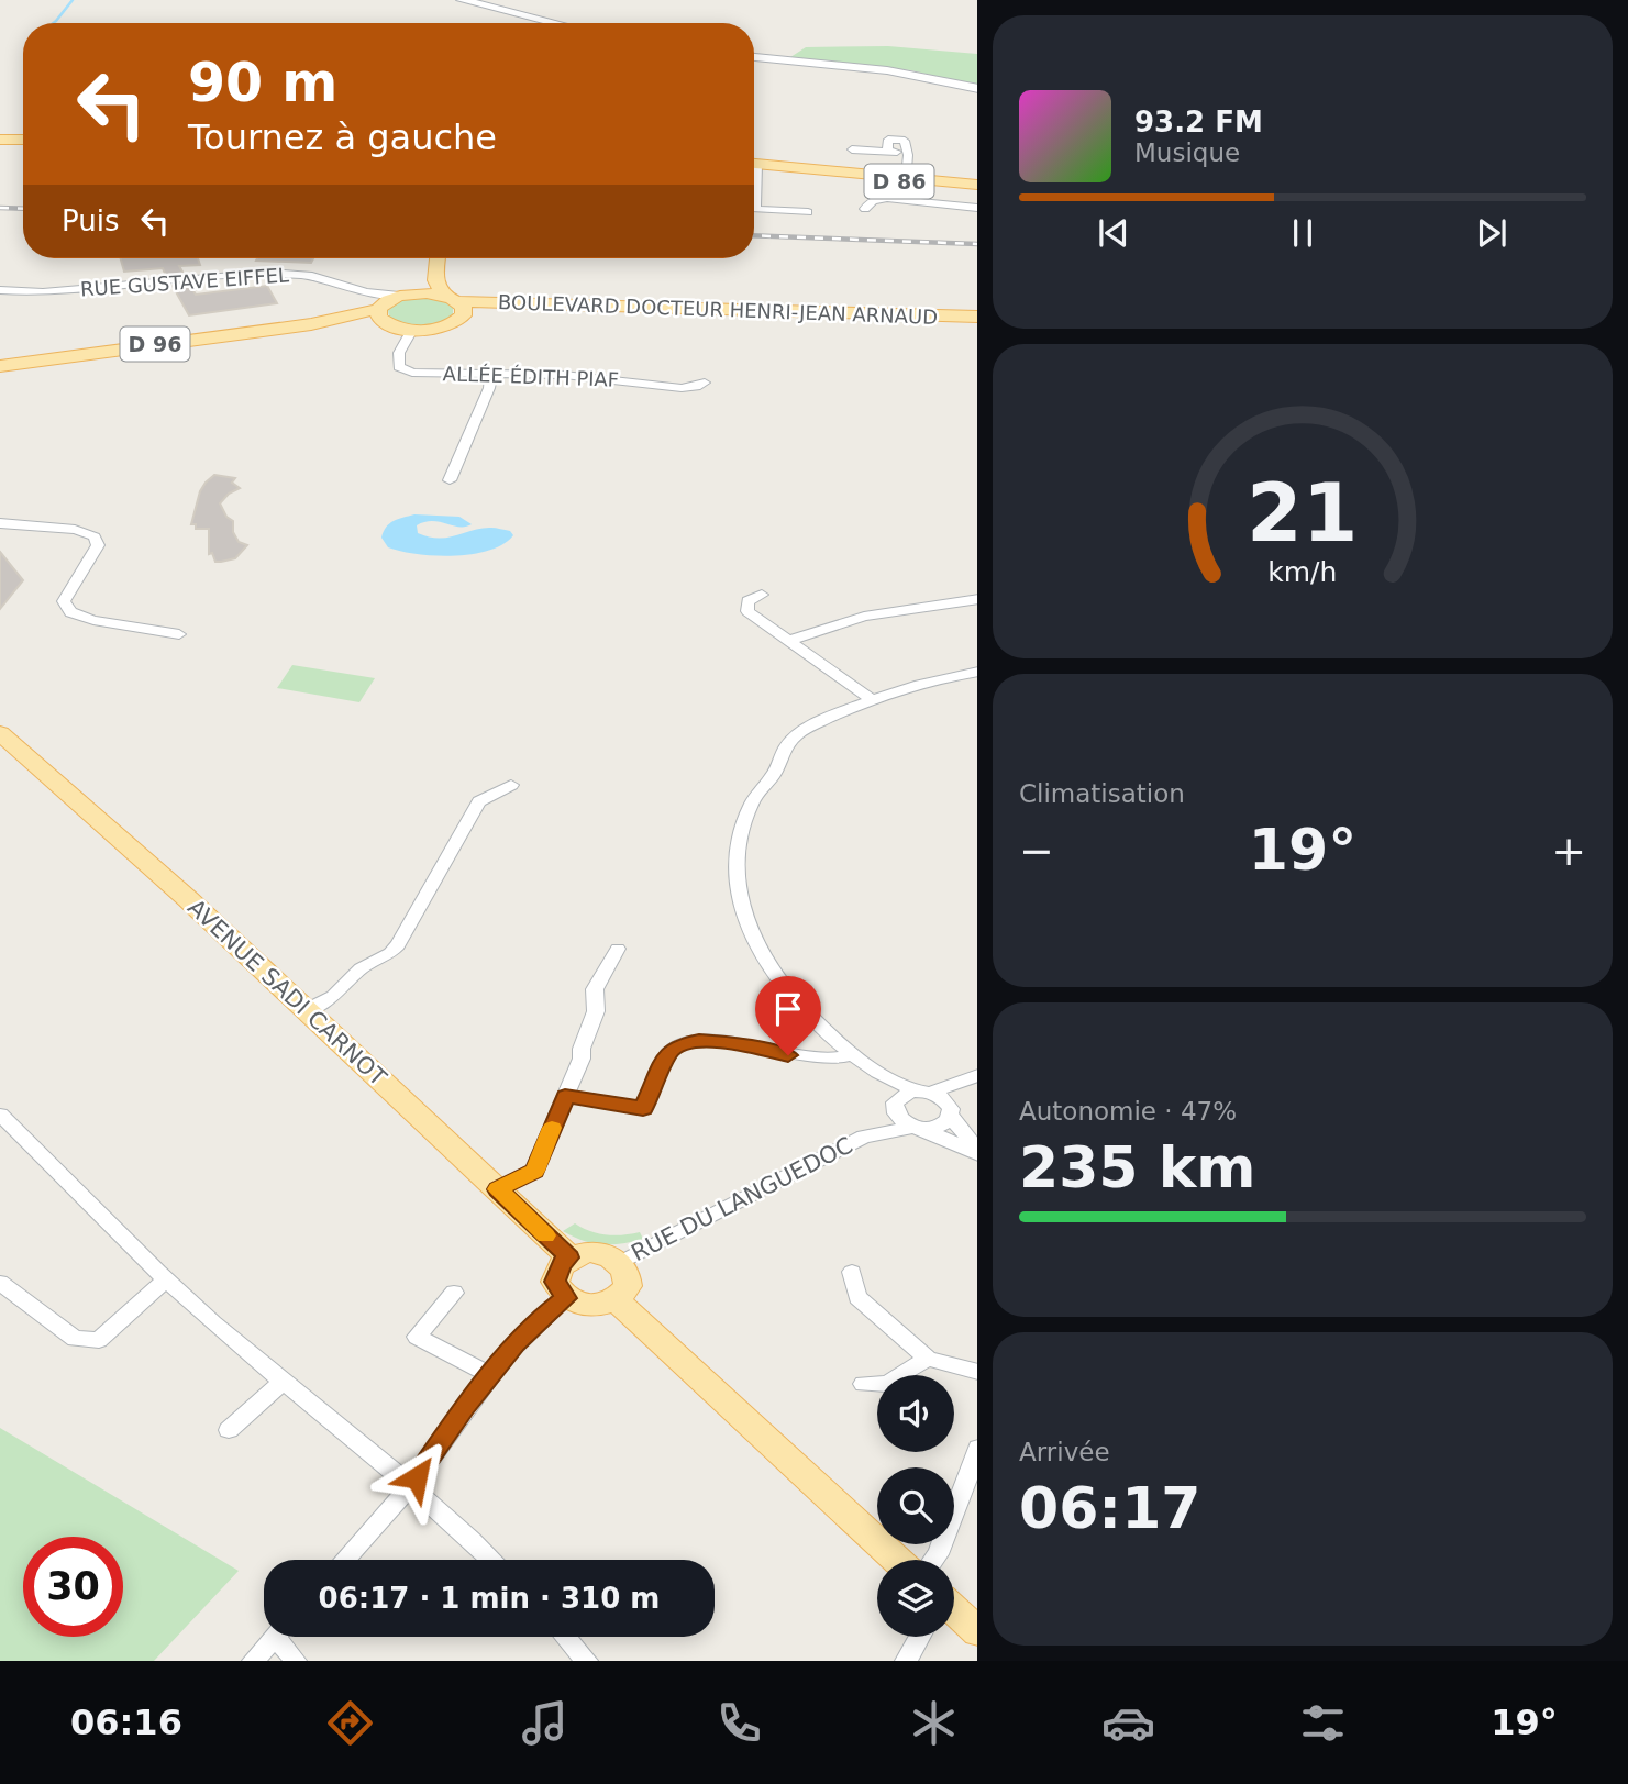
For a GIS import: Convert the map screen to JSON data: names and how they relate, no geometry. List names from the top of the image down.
{
  "streets": {
    "main road": [
      "D 86",
      "BOULEVARD DOCTEUR HENRI-JEAN ARNAUD",
      "D 96",
      "AVENUE SADI CARNOT"
    ],
    "street": ["RUE GUSTAVE EIFFEL", "ALLÉE ÉDITH PIAF", "RUE DU LANGUEDOC"]
  },
  "crossings": [
    ["RUE GUSTAVE EIFFEL", "BOULEVARD DOCTEUR HENRI-JEAN ARNAUD"],
    ["RUE GUSTAVE EIFFEL", "D 96"],
    ["BOULEVARD DOCTEUR HENRI-JEAN ARNAUD", "ALLÉE ÉDITH PIAF"],
    ["AVENUE SADI CARNOT", "RUE DU LANGUEDOC"]
  ],
  "page": {
    "turn": ["90 m", "Tournez à gauche"],
    "song": ["93.2 FM", "Musique"],
    "then": "Puis",
    "tile": [
      "Climatisation",
      ["Autonomie · 47%", "235 km"],
      ["Arrivée", "06:17"]
    ],
    "heat": ["−", "19°", "+"],
    "limit": "30",
    "trip": "06:17 · 1 min · 310 m",
    "tabs": ["06:16", "19°"],
    "gauge": ["21", "km/h"]
  }
}
